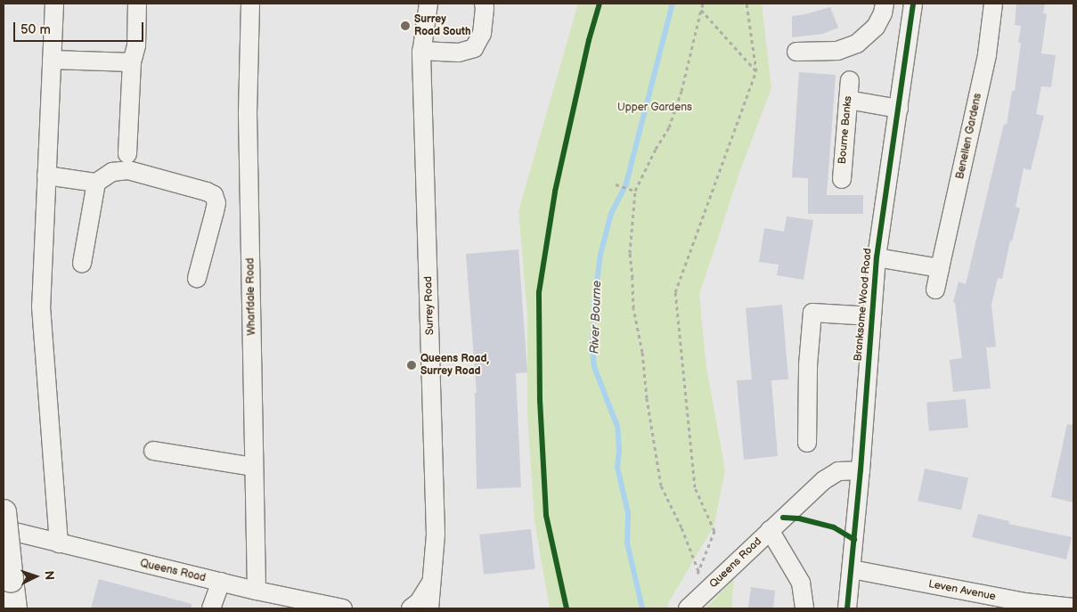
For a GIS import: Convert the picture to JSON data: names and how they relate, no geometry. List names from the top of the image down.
{
  "streets": {
    "street": [
      "Bourne Banks",
      "Benellen Gardens",
      "Wharfdale Road",
      "Branksome Wood Road",
      "Surrey Road",
      "Queens Road",
      "Leven Avenue"
    ]
  },
  "crossings": [
    ["Wharfdale Road", "Queens Road"],
    ["Branksome Wood Road", "Queens Road"],
    ["Branksome Wood Road", "Leven Avenue"]
  ],
  "water": ["River Bourne"],
  "parks": ["Upper Gardens"],
  "places": ["Surrey Road South", "Queens Road, Surrey Road"],
  "scale_bar": "50 m",
  "north": "right"
}
